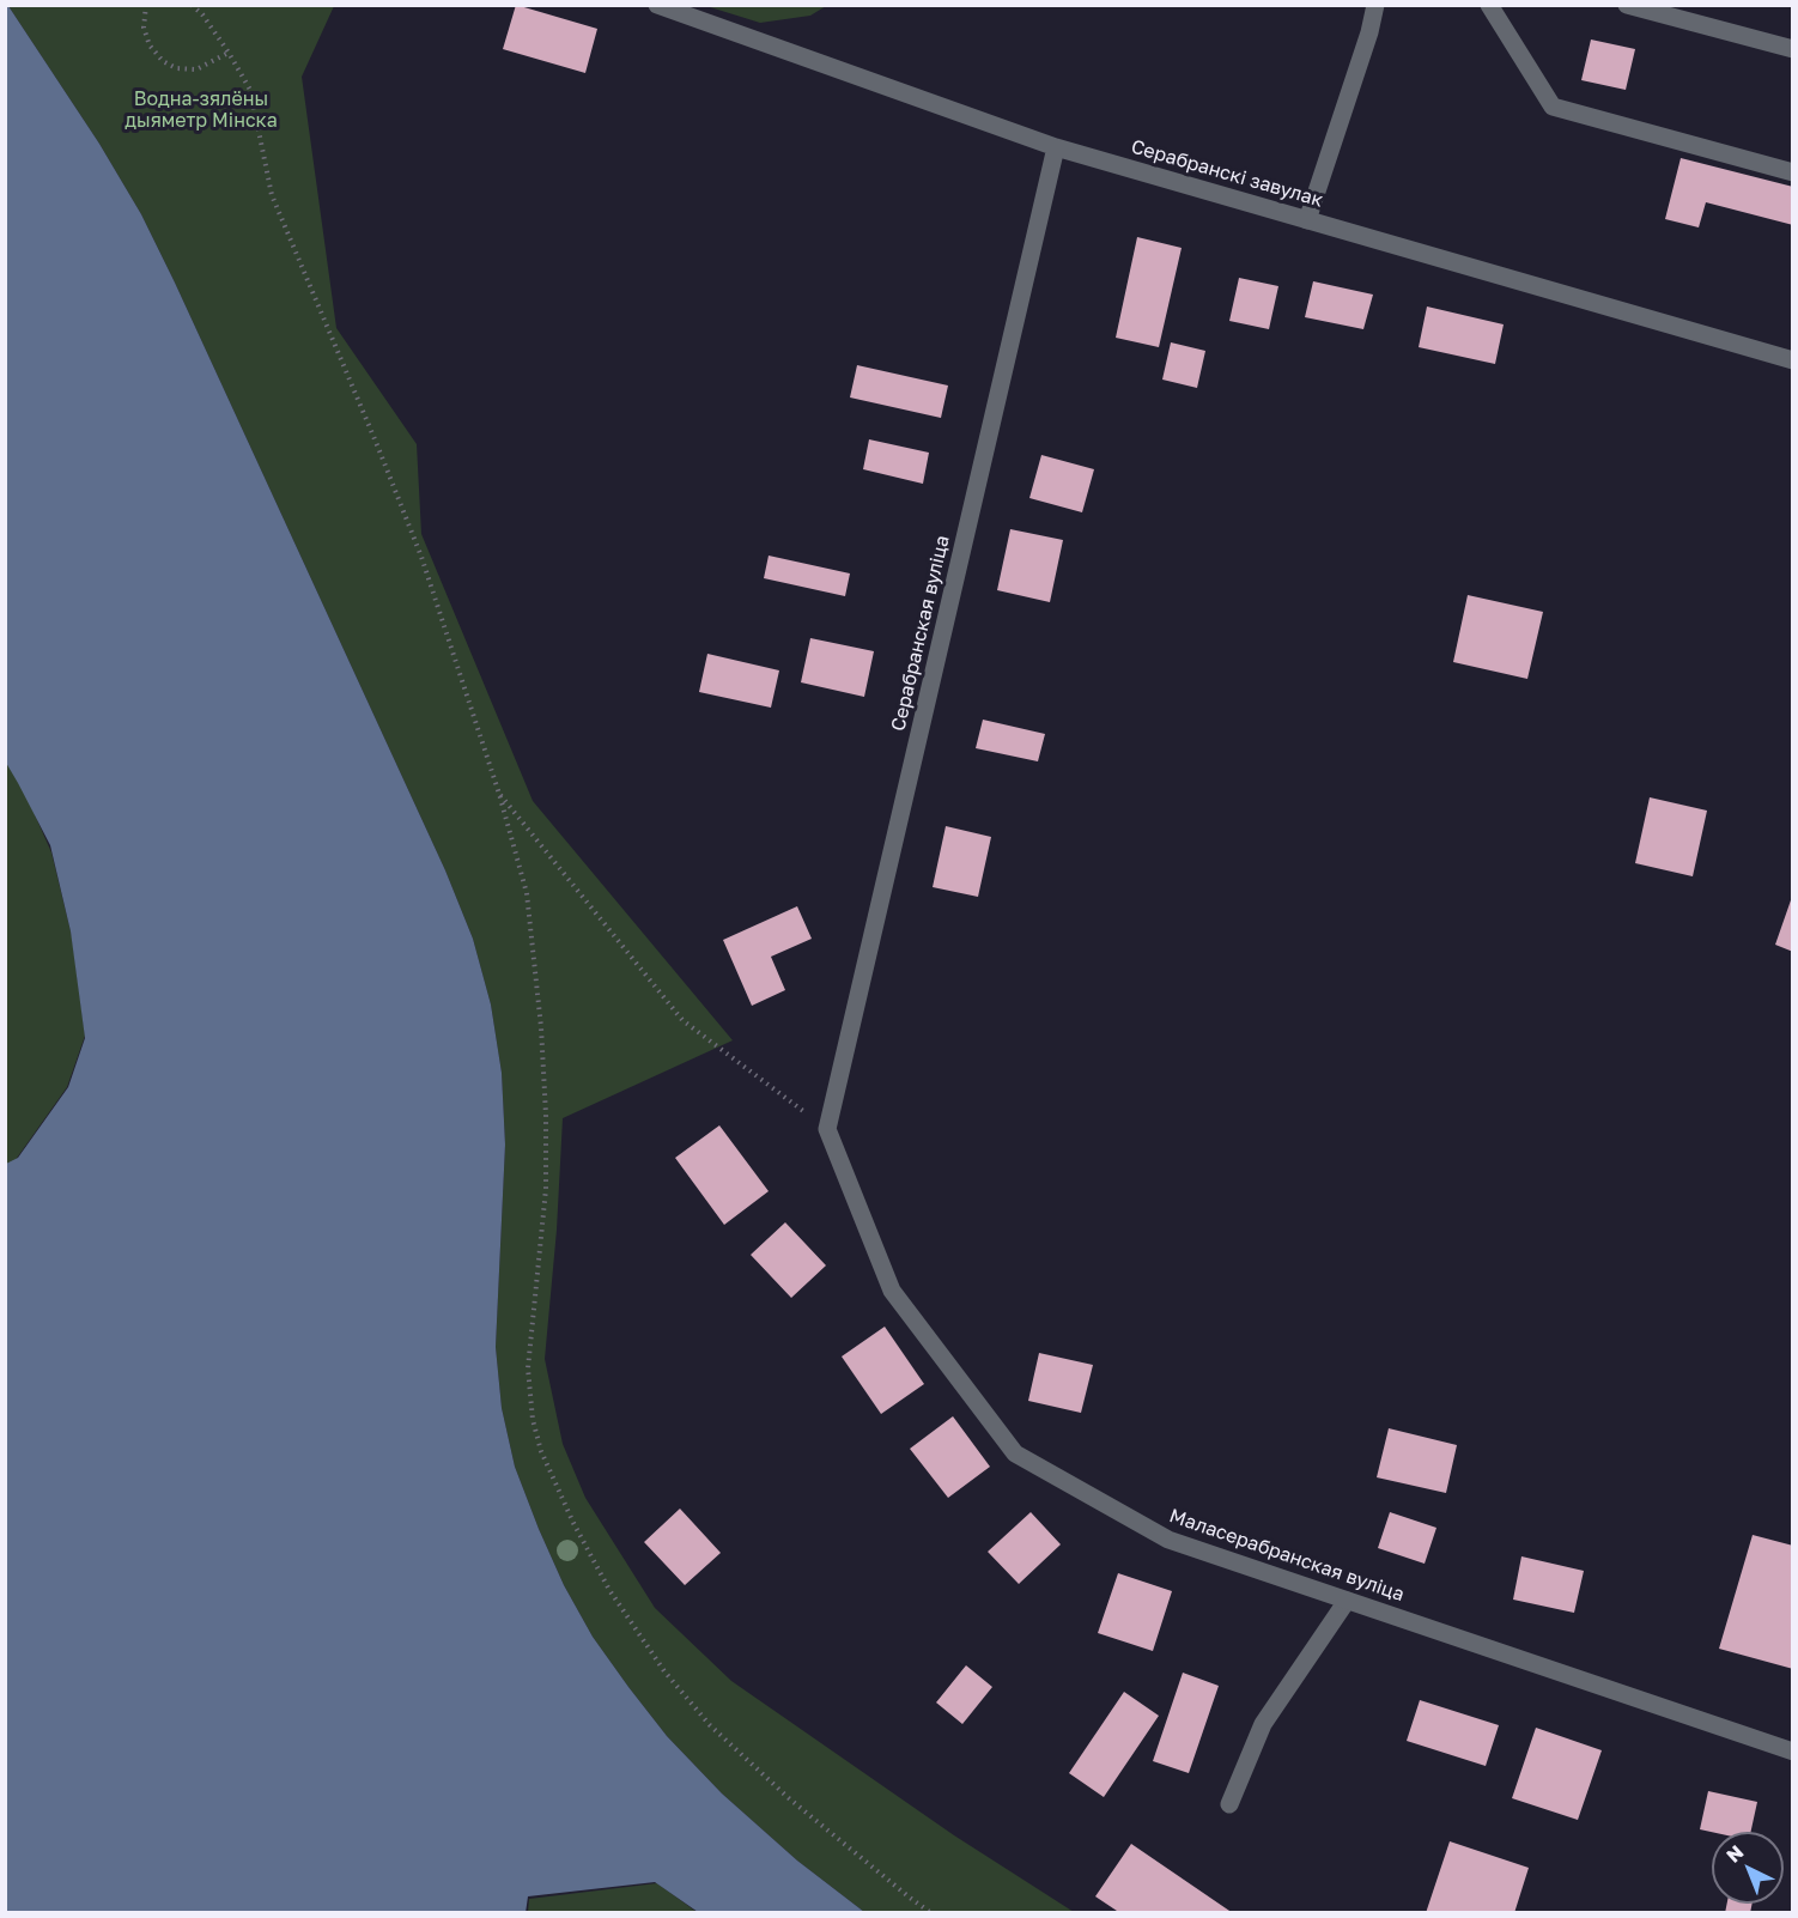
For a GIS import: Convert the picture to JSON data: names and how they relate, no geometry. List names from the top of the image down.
{
  "streets": {
    "street": ["Серабранскі завулак", "Серабранская вуліца", "Маласерабранская вуліца"]
  },
  "crossings": [
    ["Серабранскі завулак", "Серабранская вуліца"],
    ["Серабранская вуліца", "Маласерабранская вуліца"]
  ],
  "parks": ["Водна-зялёны дыяметр Мінска"],
  "north": "top left"
}
